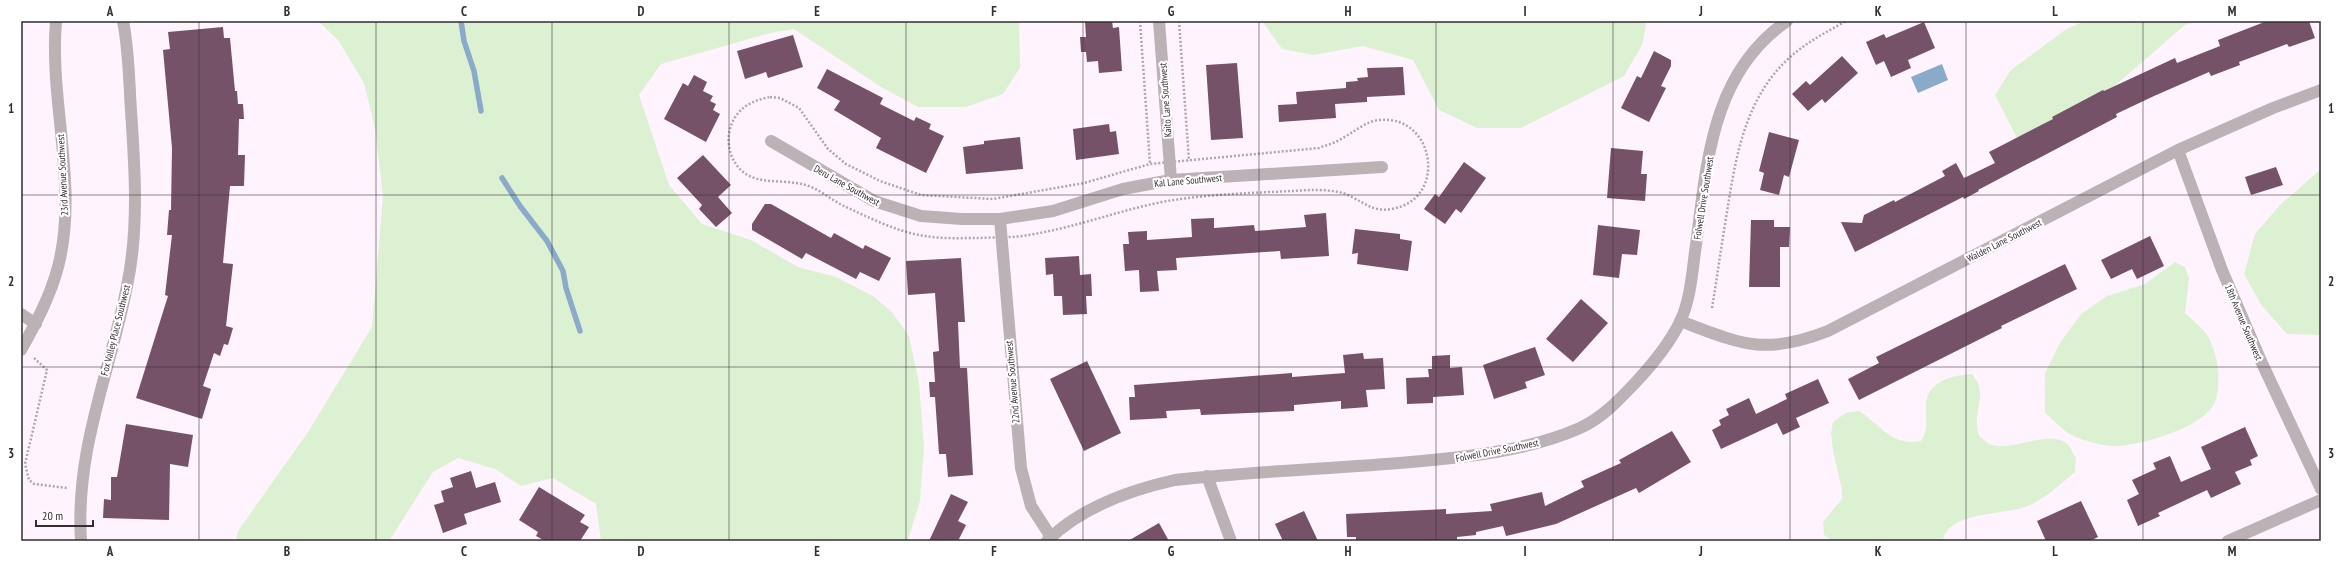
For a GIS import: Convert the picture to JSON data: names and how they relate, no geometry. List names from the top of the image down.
{
  "streets": {
    "street": [
      "Kaito Lane Southwest",
      "23rd Avenue Southwest",
      "Kal Lane Southwest",
      "Deru Lane Southwest",
      "Folwell Drive Southwest",
      "Walden Lane Southwest",
      "18th Avenue Southwest",
      "Fox Valley Place Southwest",
      "22nd Avenue Southwest"
    ]
  },
  "crossings": [
    ["Kaito Lane Southwest", "Kal Lane Southwest"],
    ["Kal Lane Southwest", "Deru Lane Southwest"],
    ["Kal Lane Southwest", "22nd Avenue Southwest"],
    ["Deru Lane Southwest", "22nd Avenue Southwest"],
    ["Folwell Drive Southwest", "Walden Lane Southwest"],
    ["Folwell Drive Southwest", "22nd Avenue Southwest"],
    ["Walden Lane Southwest", "18th Avenue Southwest"]
  ],
  "scale_bar": "20 m",
  "grid": {
    "columns": [
      "A",
      "B",
      "C",
      "D",
      "E",
      "F",
      "G",
      "H",
      "I",
      "J",
      "K",
      "L",
      "M"
    ],
    "rows": ["1", "2", "3"]
  }
}
